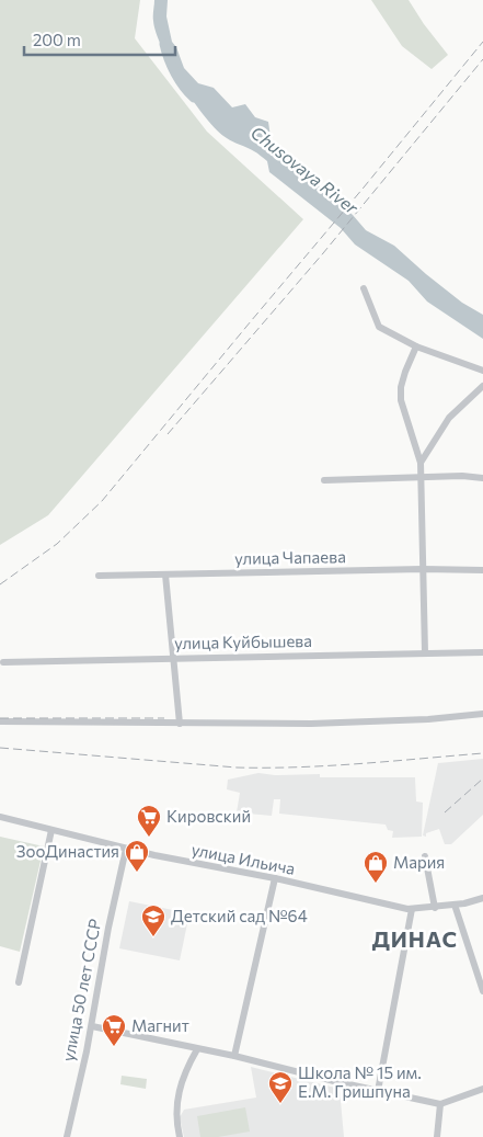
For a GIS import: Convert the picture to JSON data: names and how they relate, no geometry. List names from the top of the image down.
{
  "streets": {
    "street": [
      "улица Чапаева",
      "улица Куйбышева",
      "улица Ильича",
      "улица 50 лет СССР"
    ]
  },
  "crossings": [
    ["улица Ильича", "улица 50 лет СССР"]
  ],
  "districts": ["ДИНАС"],
  "water": ["Chusovaya River"],
  "places": {
    "supermarket": ["Кировский", "Магнит"],
    "shop": ["ЗооДинастия", "Мария"],
    "school or university": ["Детский сад №64", "Школа № 15 им. Е.М. Гришпуна"]
  },
  "scale_bar": "200 m"
}
